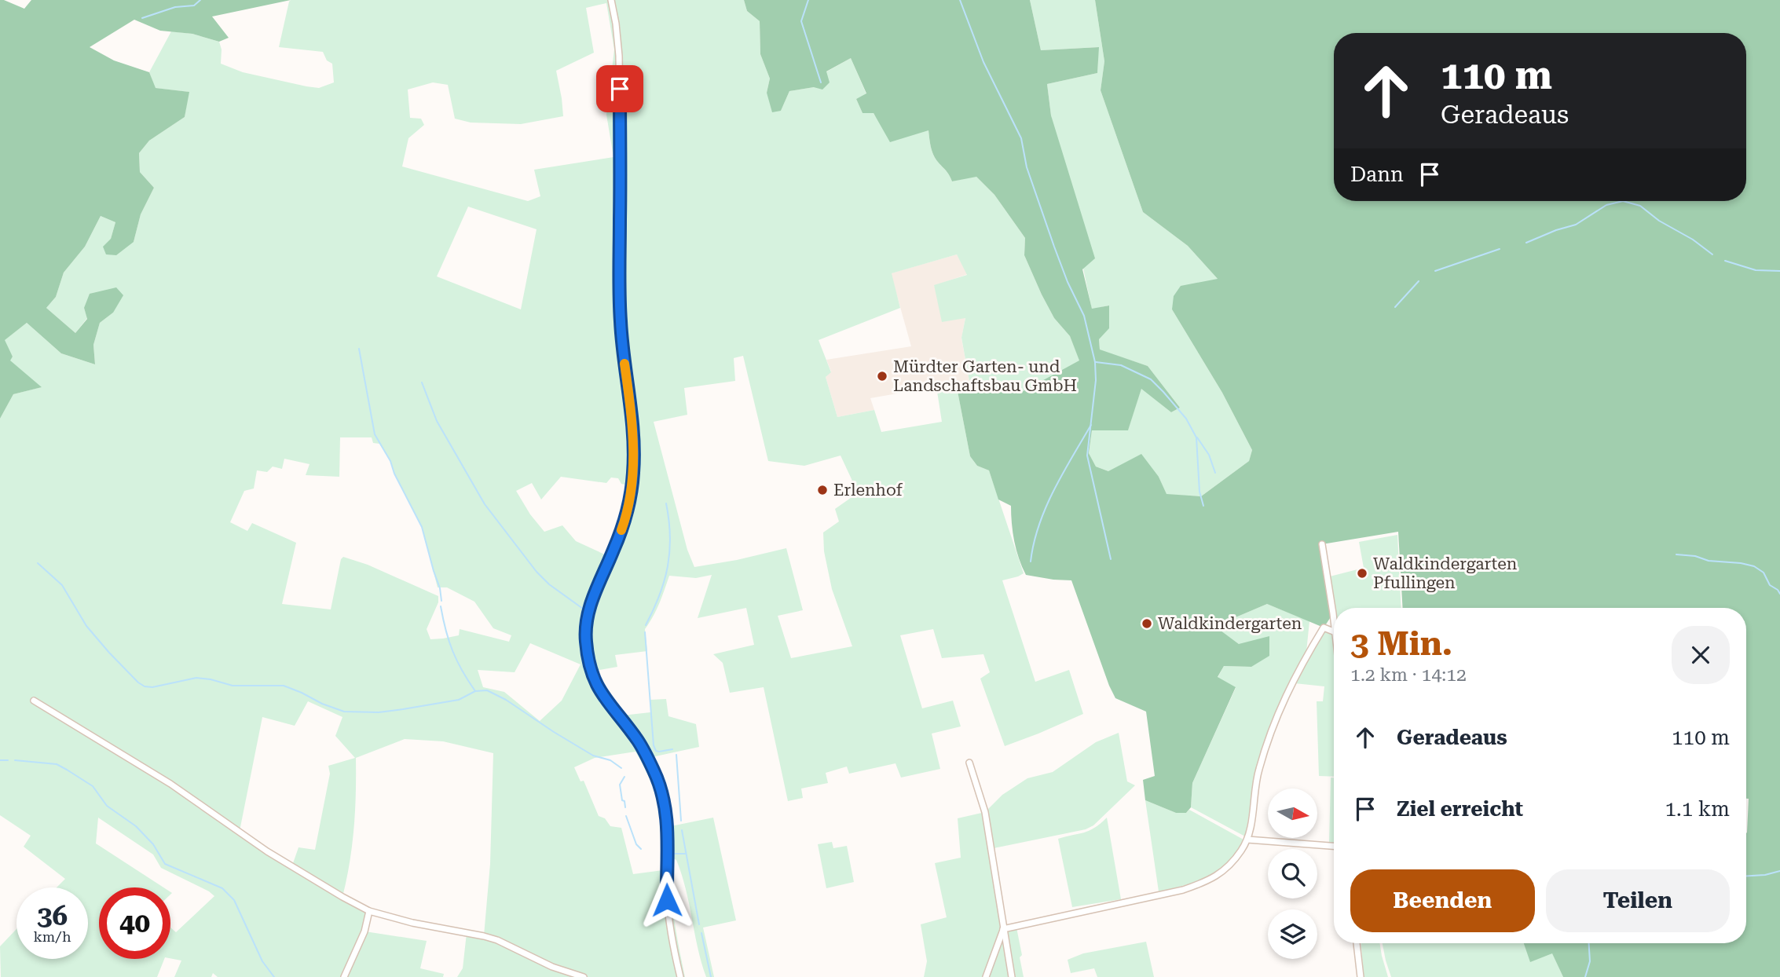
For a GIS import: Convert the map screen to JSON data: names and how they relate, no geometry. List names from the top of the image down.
{
  "places": [
    "Mürdter Garten- und Landschaftsbau GmbH",
    "Erlenhof",
    "Waldkindergarten Pfullingen",
    "Waldkindergarten"
  ],
  "north": "right",
  "page": {
    "turn": ["110 m", "Geradeaus"],
    "then": "Dann",
    "heading": ["3 Min.", "1.2 km · 14:12"],
    "list": [
      {
        "name": "Geradeaus",
        "value": "110 m"
      },
      {
        "name": "Ziel erreicht",
        "value": "1.1 km"
      }
    ],
    "buttons": ["Beenden", "Teilen"],
    "speed": "36 km/h",
    "limit": "40"
  }
}
